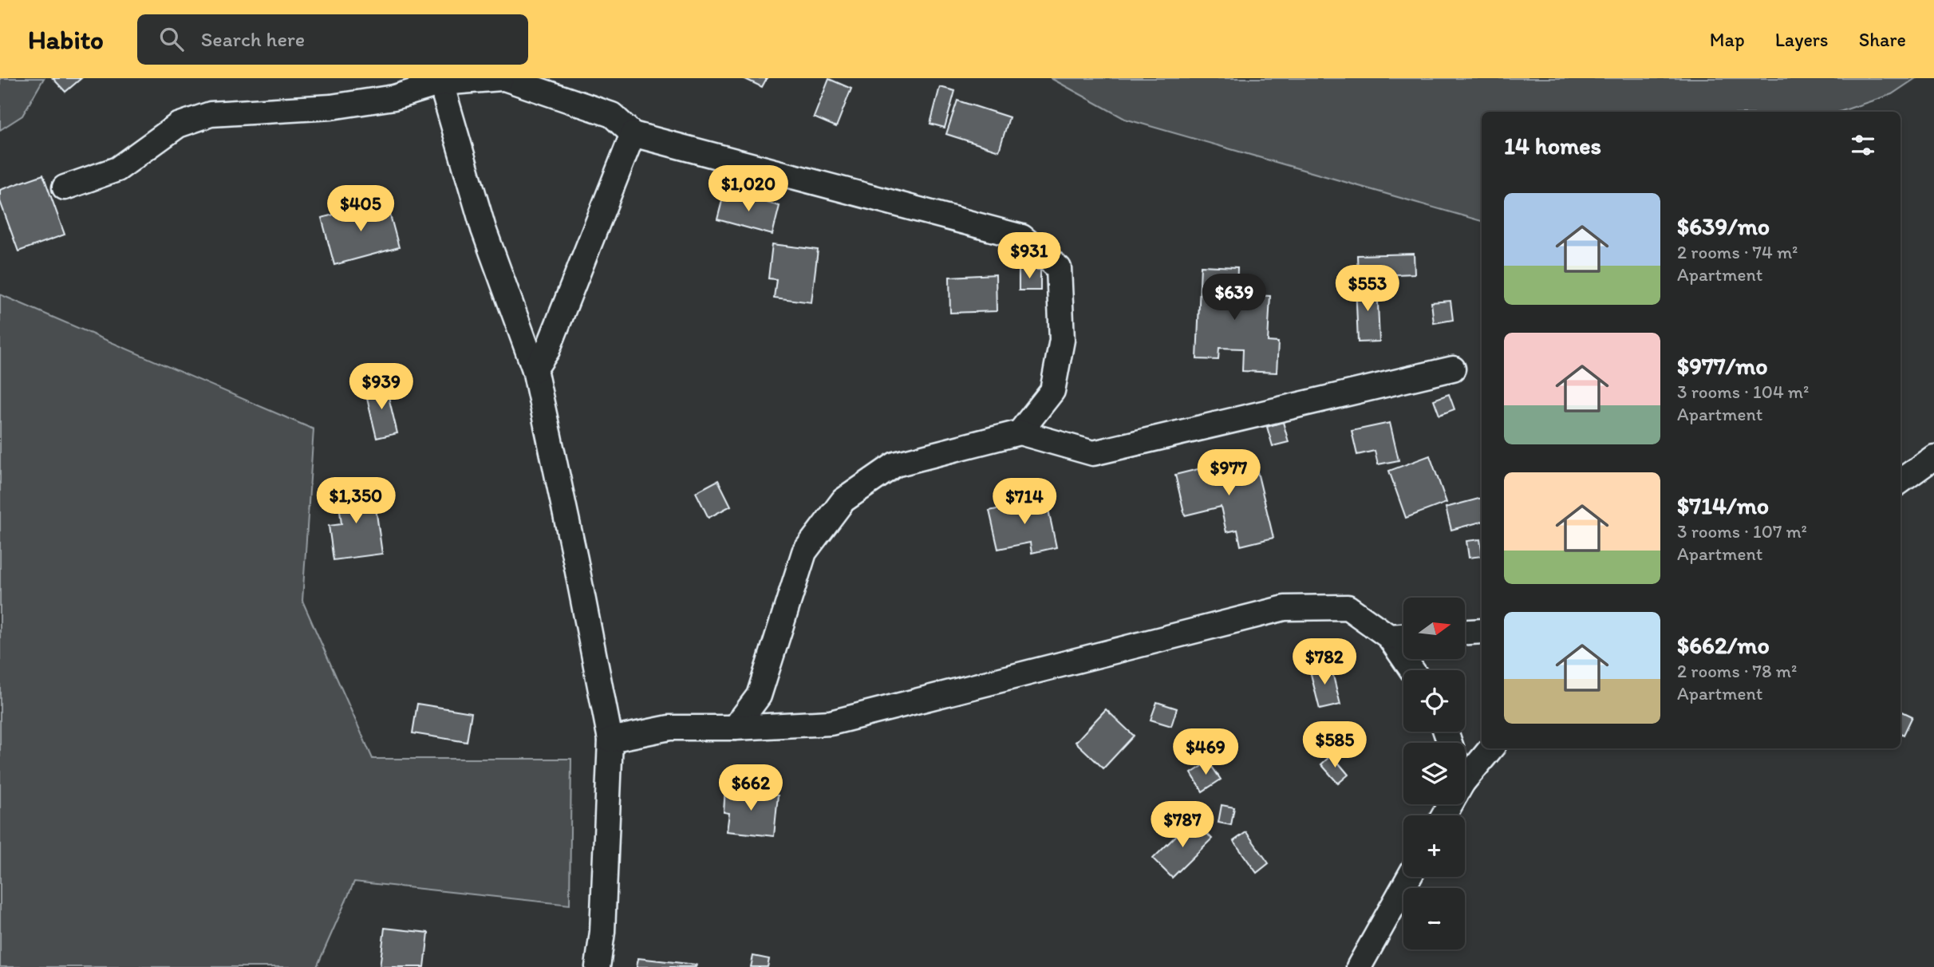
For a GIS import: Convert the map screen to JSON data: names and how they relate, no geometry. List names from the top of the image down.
{
  "north": "right",
  "page": {
    "header": "Habito",
    "search": "Search here",
    "nav": ["Map", "Layers", "Share"],
    "heading": "14 homes",
    "price": [
      "$1,020",
      "$405",
      "$931",
      "$553",
      "$639",
      "$939",
      "$977",
      "$1,350",
      "$714",
      "$782",
      "$585",
      "$469",
      "$662",
      "$787"
    ],
    "list": [
      {
        "name": "$639/mo",
        "note": "2 rooms · 74 m² · Apartment"
      },
      {
        "name": "$977/mo",
        "note": "3 rooms · 104 m² · Apartment"
      },
      {
        "name": "$714/mo",
        "note": "3 rooms · 107 m² · Apartment"
      },
      {
        "name": "$662/mo",
        "note": "2 rooms · 78 m² · Apartment"
      }
    ],
    "map_buttons": ["+", "−"]
  }
}
